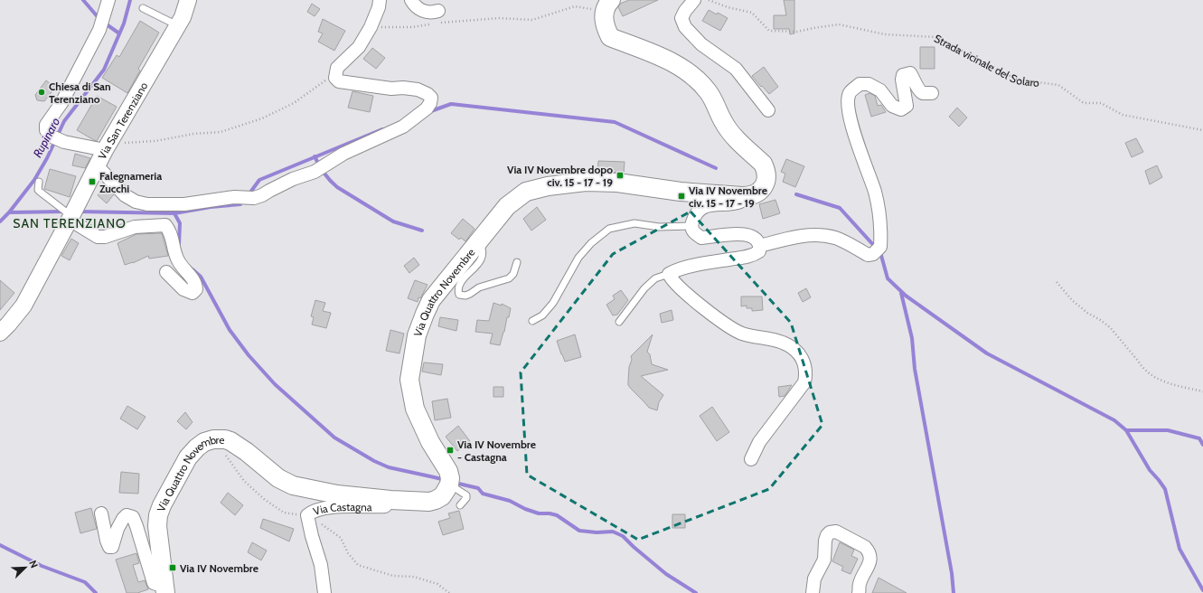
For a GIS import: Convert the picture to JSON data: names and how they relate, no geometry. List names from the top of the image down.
{
  "streets": {
    "main road": ["Via Quattro Novembre"],
    "street": ["Via San Terenziano", "Via Castagna"],
    "path": ["Strada vicinale del Solaro"]
  },
  "crossings": [
    ["Via Quattro Novembre", "Via Castagna"]
  ],
  "districts": ["SAN TERENZIANO"],
  "water": ["Rupinaro"],
  "places": {
    "other": ["Chiesa di San Terenziano"],
    "transit": [
      "Via IV Novembre dopo civ. 15 - 17 - 19",
      "Falegnameria Zucchi",
      "Via IV Novembre civ. 15 - 17 - 19",
      "Via IV Novembre - Castagna",
      "Via IV Novembre"
    ]
  },
  "north": "top right"
}
